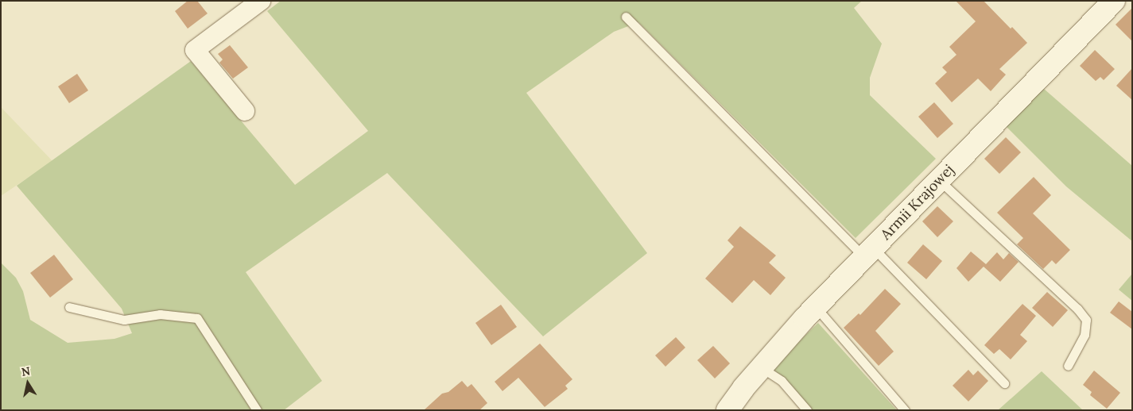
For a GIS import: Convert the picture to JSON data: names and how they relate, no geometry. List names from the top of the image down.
{
  "streets": {
    "street": ["Armii Krajowej"]
  },
  "north": "top"
}
